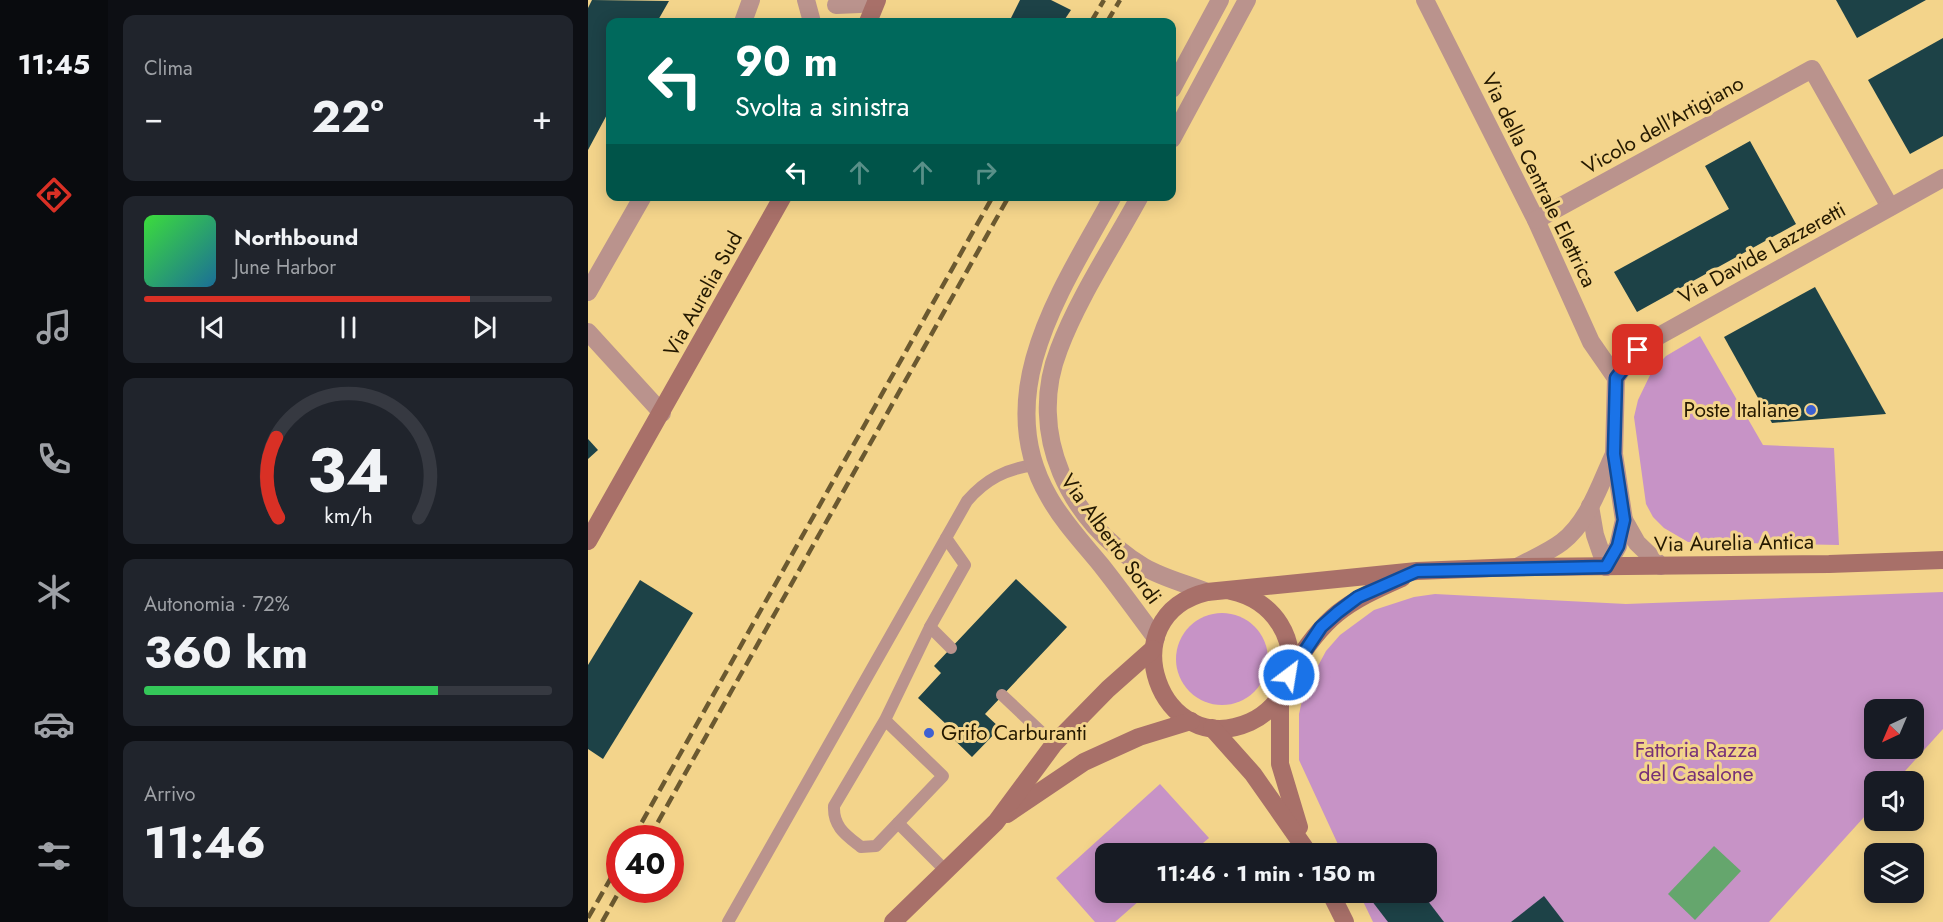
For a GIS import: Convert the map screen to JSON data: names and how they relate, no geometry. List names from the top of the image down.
{
  "streets": {
    "main road": ["Via Aurelia Sud", "Via Aurelia Antica"],
    "street": [
      "Vicolo dell'Artigiano",
      "Via della Centrale Elettrica",
      "Via Davide Lazzeretti",
      "Via Alberto Sordi"
    ]
  },
  "crossings": [
    ["Vicolo dell'Artigiano", "Via della Centrale Elettrica"],
    ["Vicolo dell'Artigiano", "Via Davide Lazzeretti"],
    ["Via della Centrale Elettrica", "Via Davide Lazzeretti"],
    ["Via Alberto Sordi", "Via Aurelia Antica"]
  ],
  "parks": ["Fattoria Razza del Casalone"],
  "places": ["Poste Italiane", "Grifo Carburanti"],
  "north": "bottom left",
  "page": {
    "tabs": "11:45",
    "tile": [
      "Clima",
      ["Autonomia · 72%", "360 km"],
      ["Arrivo", "11:46"]
    ],
    "turn": ["90 m", "Svolta a sinistra"],
    "heat": ["−", "22°", "+"],
    "song": ["Northbound", "June Harbor"],
    "limit": "40",
    "trip": "11:46 · 1 min · 150 m",
    "gauge": ["34", "km/h"]
  }
}
